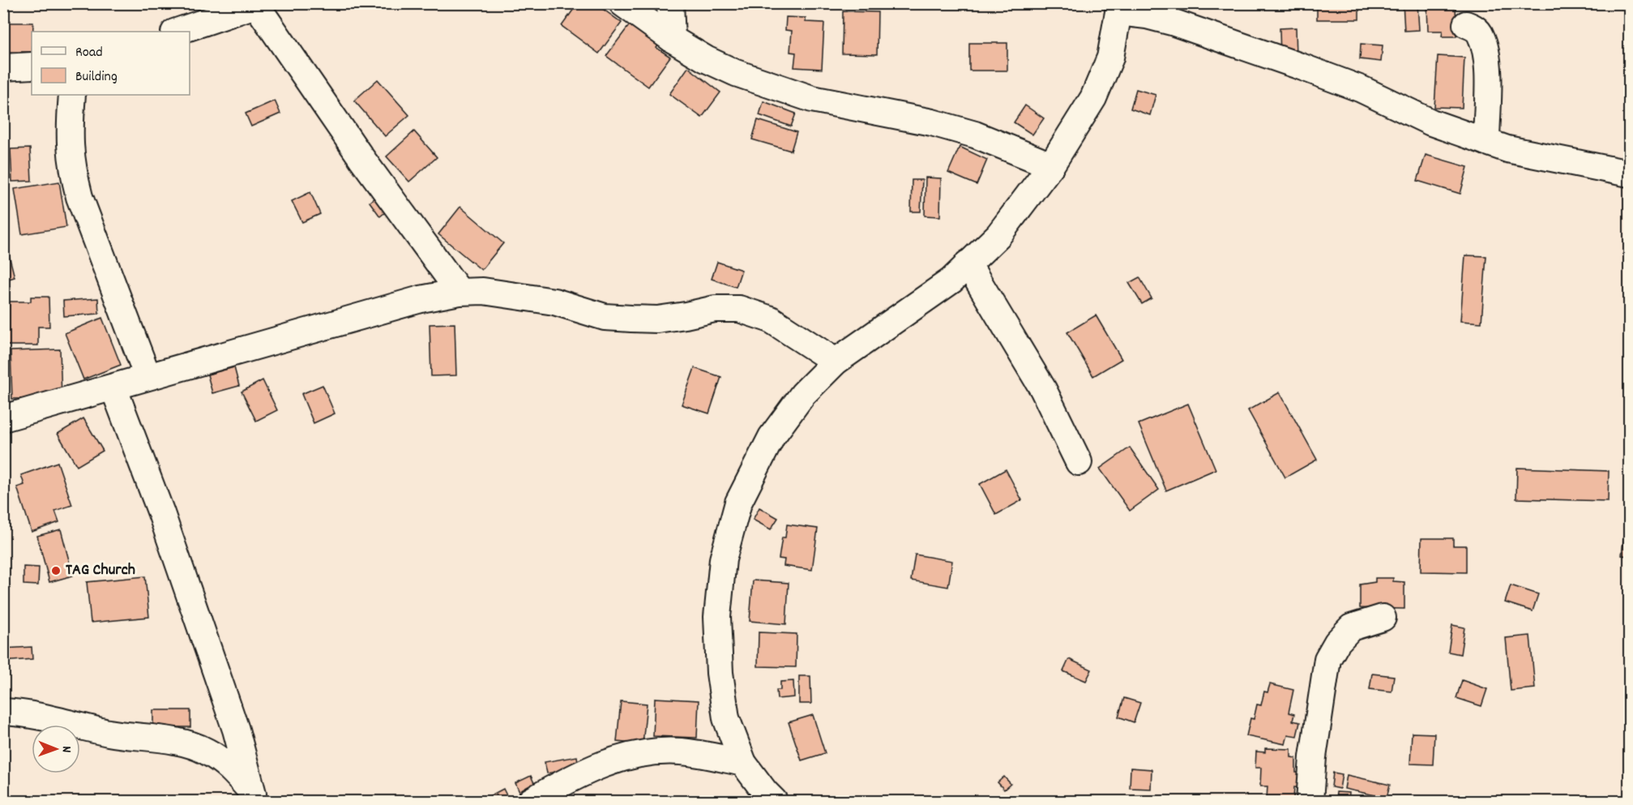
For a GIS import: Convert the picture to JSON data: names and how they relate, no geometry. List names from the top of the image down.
{
  "places": ["TAG Church"],
  "legend": ["Road", "Building"],
  "north": "right"
}
